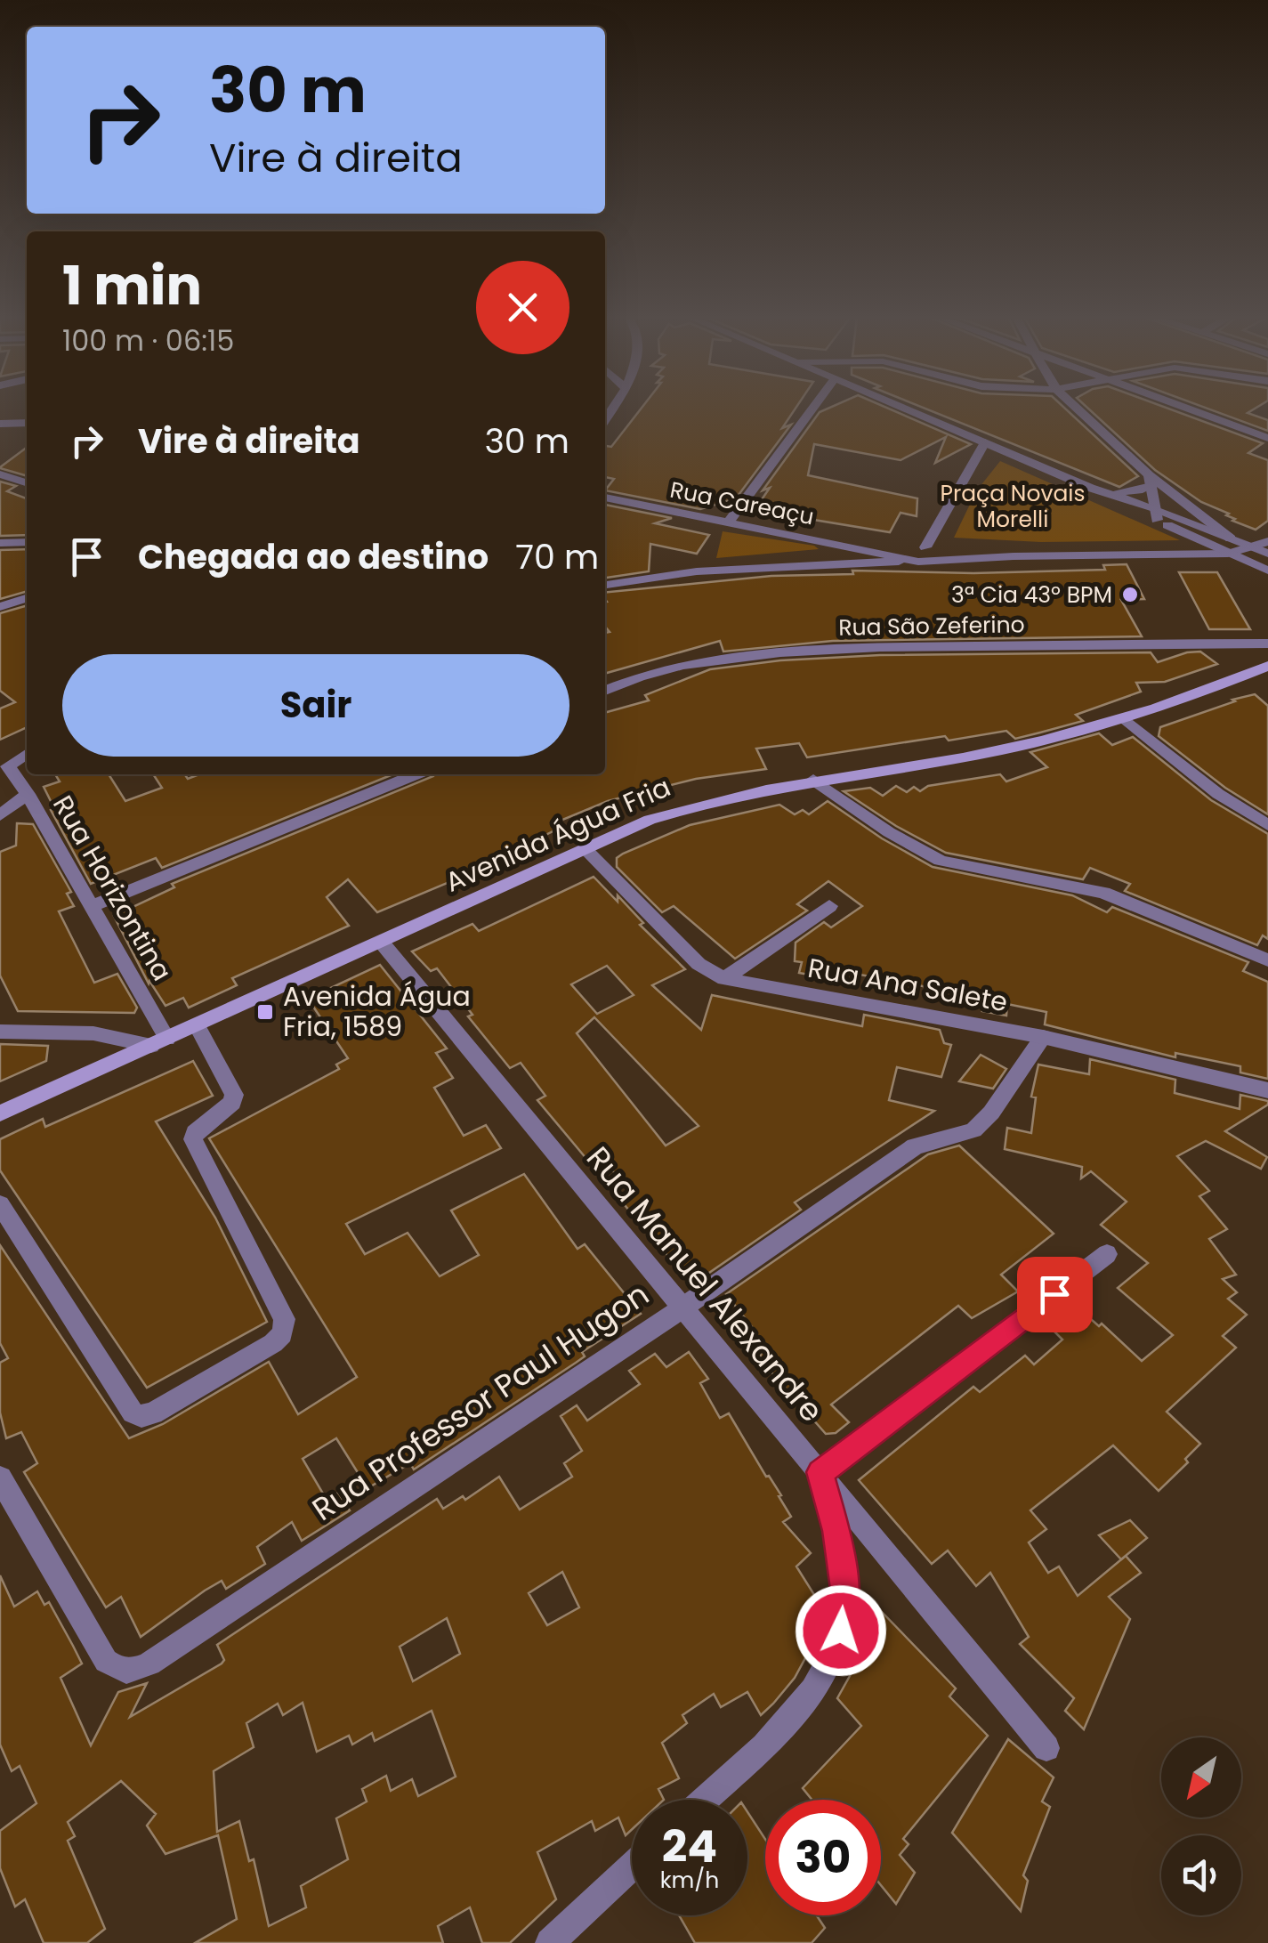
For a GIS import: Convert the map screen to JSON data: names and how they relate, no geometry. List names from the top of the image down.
{
  "streets": {
    "main road": ["Avenida Água Fria"],
    "street": [
      "Rua Careaçu",
      "Rua São Zeferino",
      "Rua Horizontina",
      "Rua Ana Salete",
      "Rua Manuel Alexandre",
      "Rua Professor Paul Hugon"
    ]
  },
  "crossings": [
    ["Avenida Água Fria", "Rua Horizontina"],
    ["Avenida Água Fria", "Rua Ana Salete"],
    ["Avenida Água Fria", "Rua Manuel Alexandre"],
    ["Rua Ana Salete", "Rua Professor Paul Hugon"],
    ["Rua Manuel Alexandre", "Rua Professor Paul Hugon"]
  ],
  "parks": ["Praça Novais Morelli"],
  "places": {
    "other": ["3ª Cia 43º BPM"],
    "transit": ["Avenida Água Fria, 1589"]
  },
  "north": "bottom left",
  "page": {
    "turn": ["30 m", "Vire à direita"],
    "heading": ["1 min", "100 m · 06:15"],
    "list": [
      {
        "name": "Vire à direita",
        "value": "30 m"
      },
      {
        "name": "Chegada ao destino",
        "value": "70 m"
      }
    ],
    "buttons": "Sair",
    "speed": "24 km/h",
    "limit": "30"
  }
}
